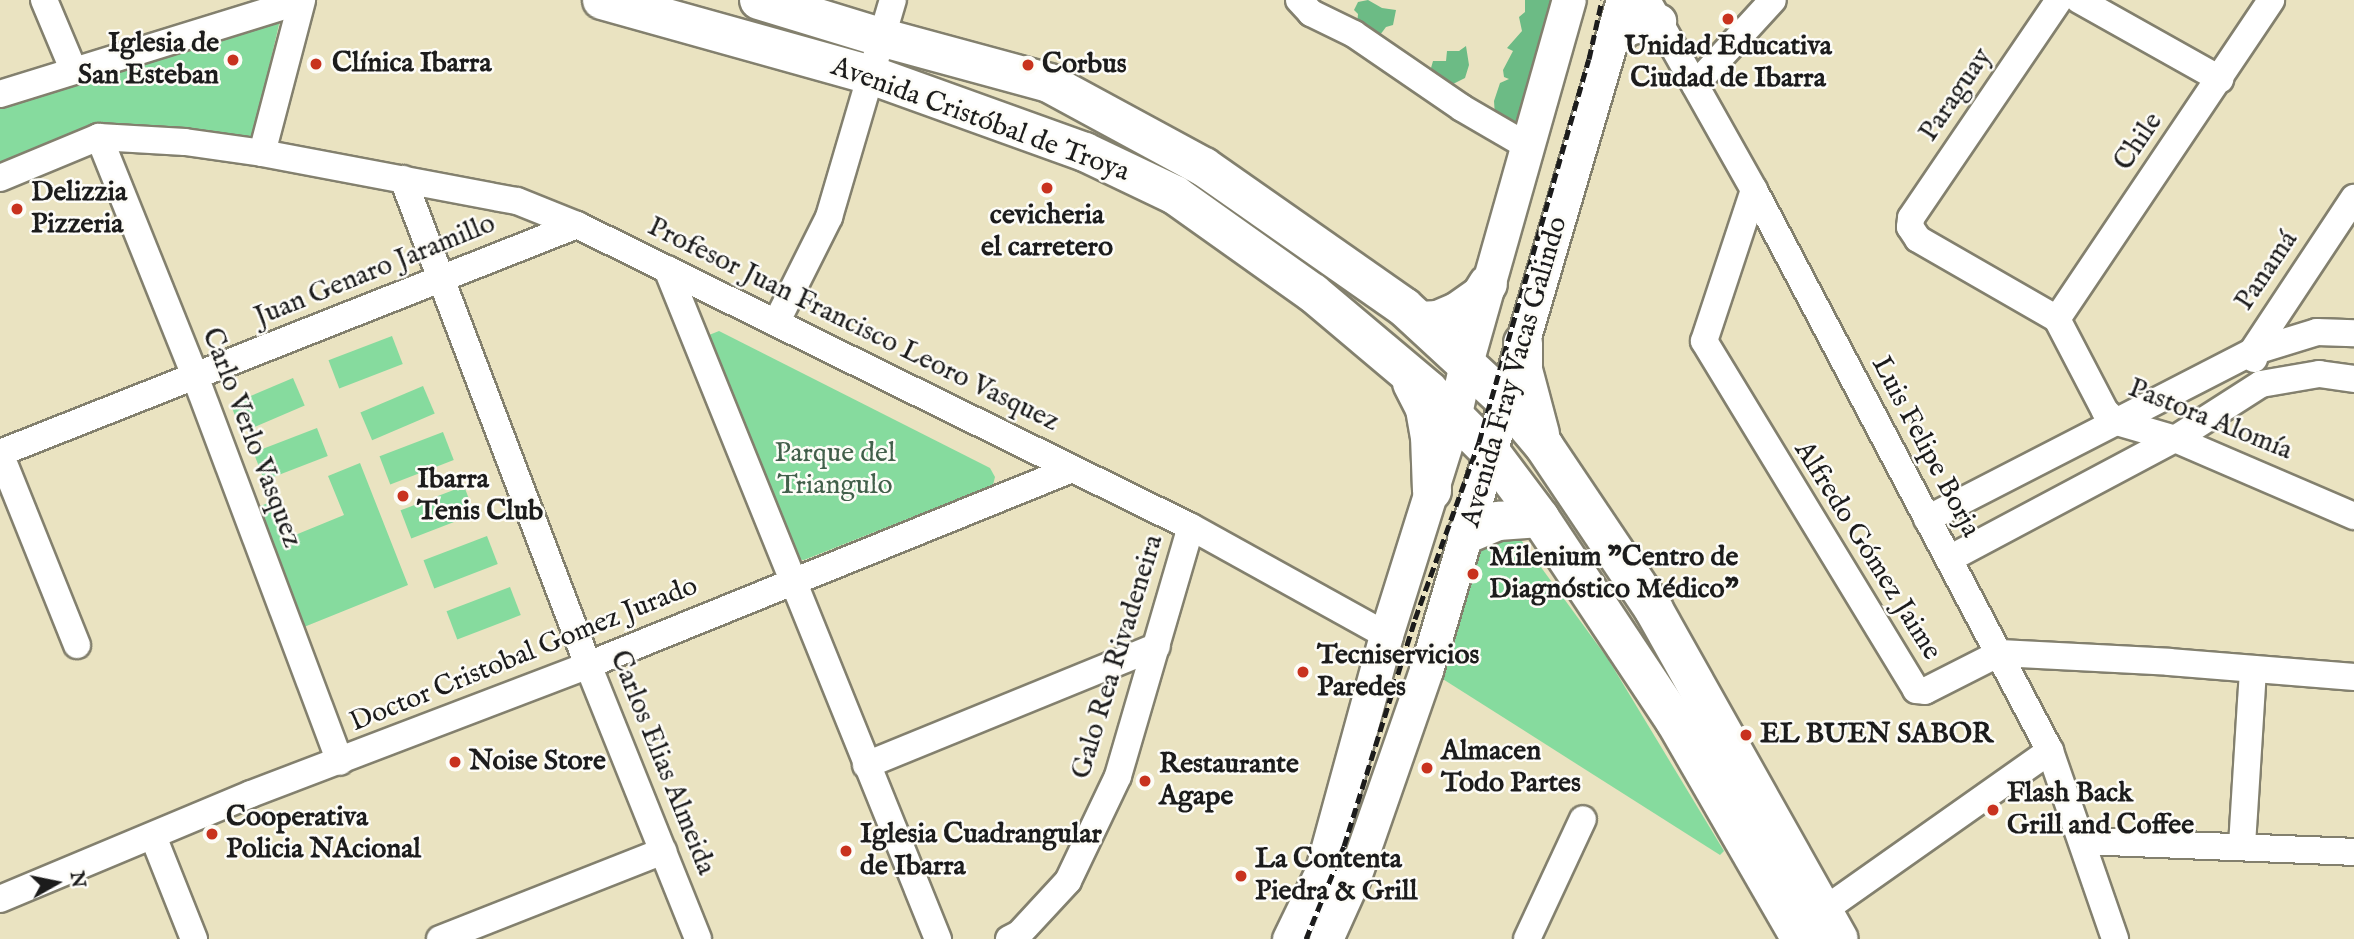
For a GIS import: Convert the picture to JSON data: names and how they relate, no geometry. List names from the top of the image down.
{
  "streets": {
    "highway": ["Avenida Cristóbal de Troya"],
    "main road": ["Avenida Fray Vacas Galindo"],
    "street": [
      "Paraguay",
      "Chile",
      "Juan Genaro Jaramillo",
      "Panamá",
      "Profesor Juan Francisco Leoro Vasquez",
      "Pastora Alomía",
      "Carlo Verlo Vasquez",
      "Luis Felipe Borja",
      "Alfredo Gómez Jaime",
      "Doctor Cristobal Gomez Jurado",
      "Galo Rea Rivadeneira",
      "Carlos Elias Almeida"
    ]
  },
  "crossings": [
    ["Paraguay", "Chile"],
    ["Paraguay", "Pastora Alomía"],
    ["Avenida Cristóbal de Troya", "Avenida Fray Vacas Galindo"],
    ["Chile", "Pastora Alomía"],
    ["Juan Genaro Jaramillo", "Profesor Juan Francisco Leoro Vasquez"],
    ["Juan Genaro Jaramillo", "Carlo Verlo Vasquez"],
    ["Juan Genaro Jaramillo", "Carlos Elias Almeida"],
    ["Profesor Juan Francisco Leoro Vasquez", "Avenida Fray Vacas Galindo"],
    ["Profesor Juan Francisco Leoro Vasquez", "Carlo Verlo Vasquez"],
    ["Profesor Juan Francisco Leoro Vasquez", "Doctor Cristobal Gomez Jurado"],
    ["Profesor Juan Francisco Leoro Vasquez", "Galo Rea Rivadeneira"],
    ["Profesor Juan Francisco Leoro Vasquez", "Carlos Elias Almeida"],
    ["Carlo Verlo Vasquez", "Doctor Cristobal Gomez Jurado"],
    ["Luis Felipe Borja", "Alfredo Gómez Jaime"],
    ["Doctor Cristobal Gomez Jurado", "Carlos Elias Almeida"]
  ],
  "parks": ["Parque del Triangulo"],
  "places": [
    "Unidad Educativa Ciudad de Ibarra",
    "Iglesia de San Esteban",
    "Clínica Ibarra",
    "Corbus",
    "cevicheria el carretero",
    "Delizzia Pizzeria",
    "Ibarra Tenis Club",
    "Milenium \"Centro de Diagnóstico Médico\"",
    "Tecniservicios Paredes",
    "EL BUEN SABOR",
    "Noise Store",
    "Almacen Todo Partes",
    "Restaurante Agape",
    "Flash Back Grill and Coffee",
    "Cooperativa Policia NAcional",
    "Iglesia Cuadrangular de Ibarra",
    "La Contenta Piedra & Grill"
  ],
  "north": "right"
}
